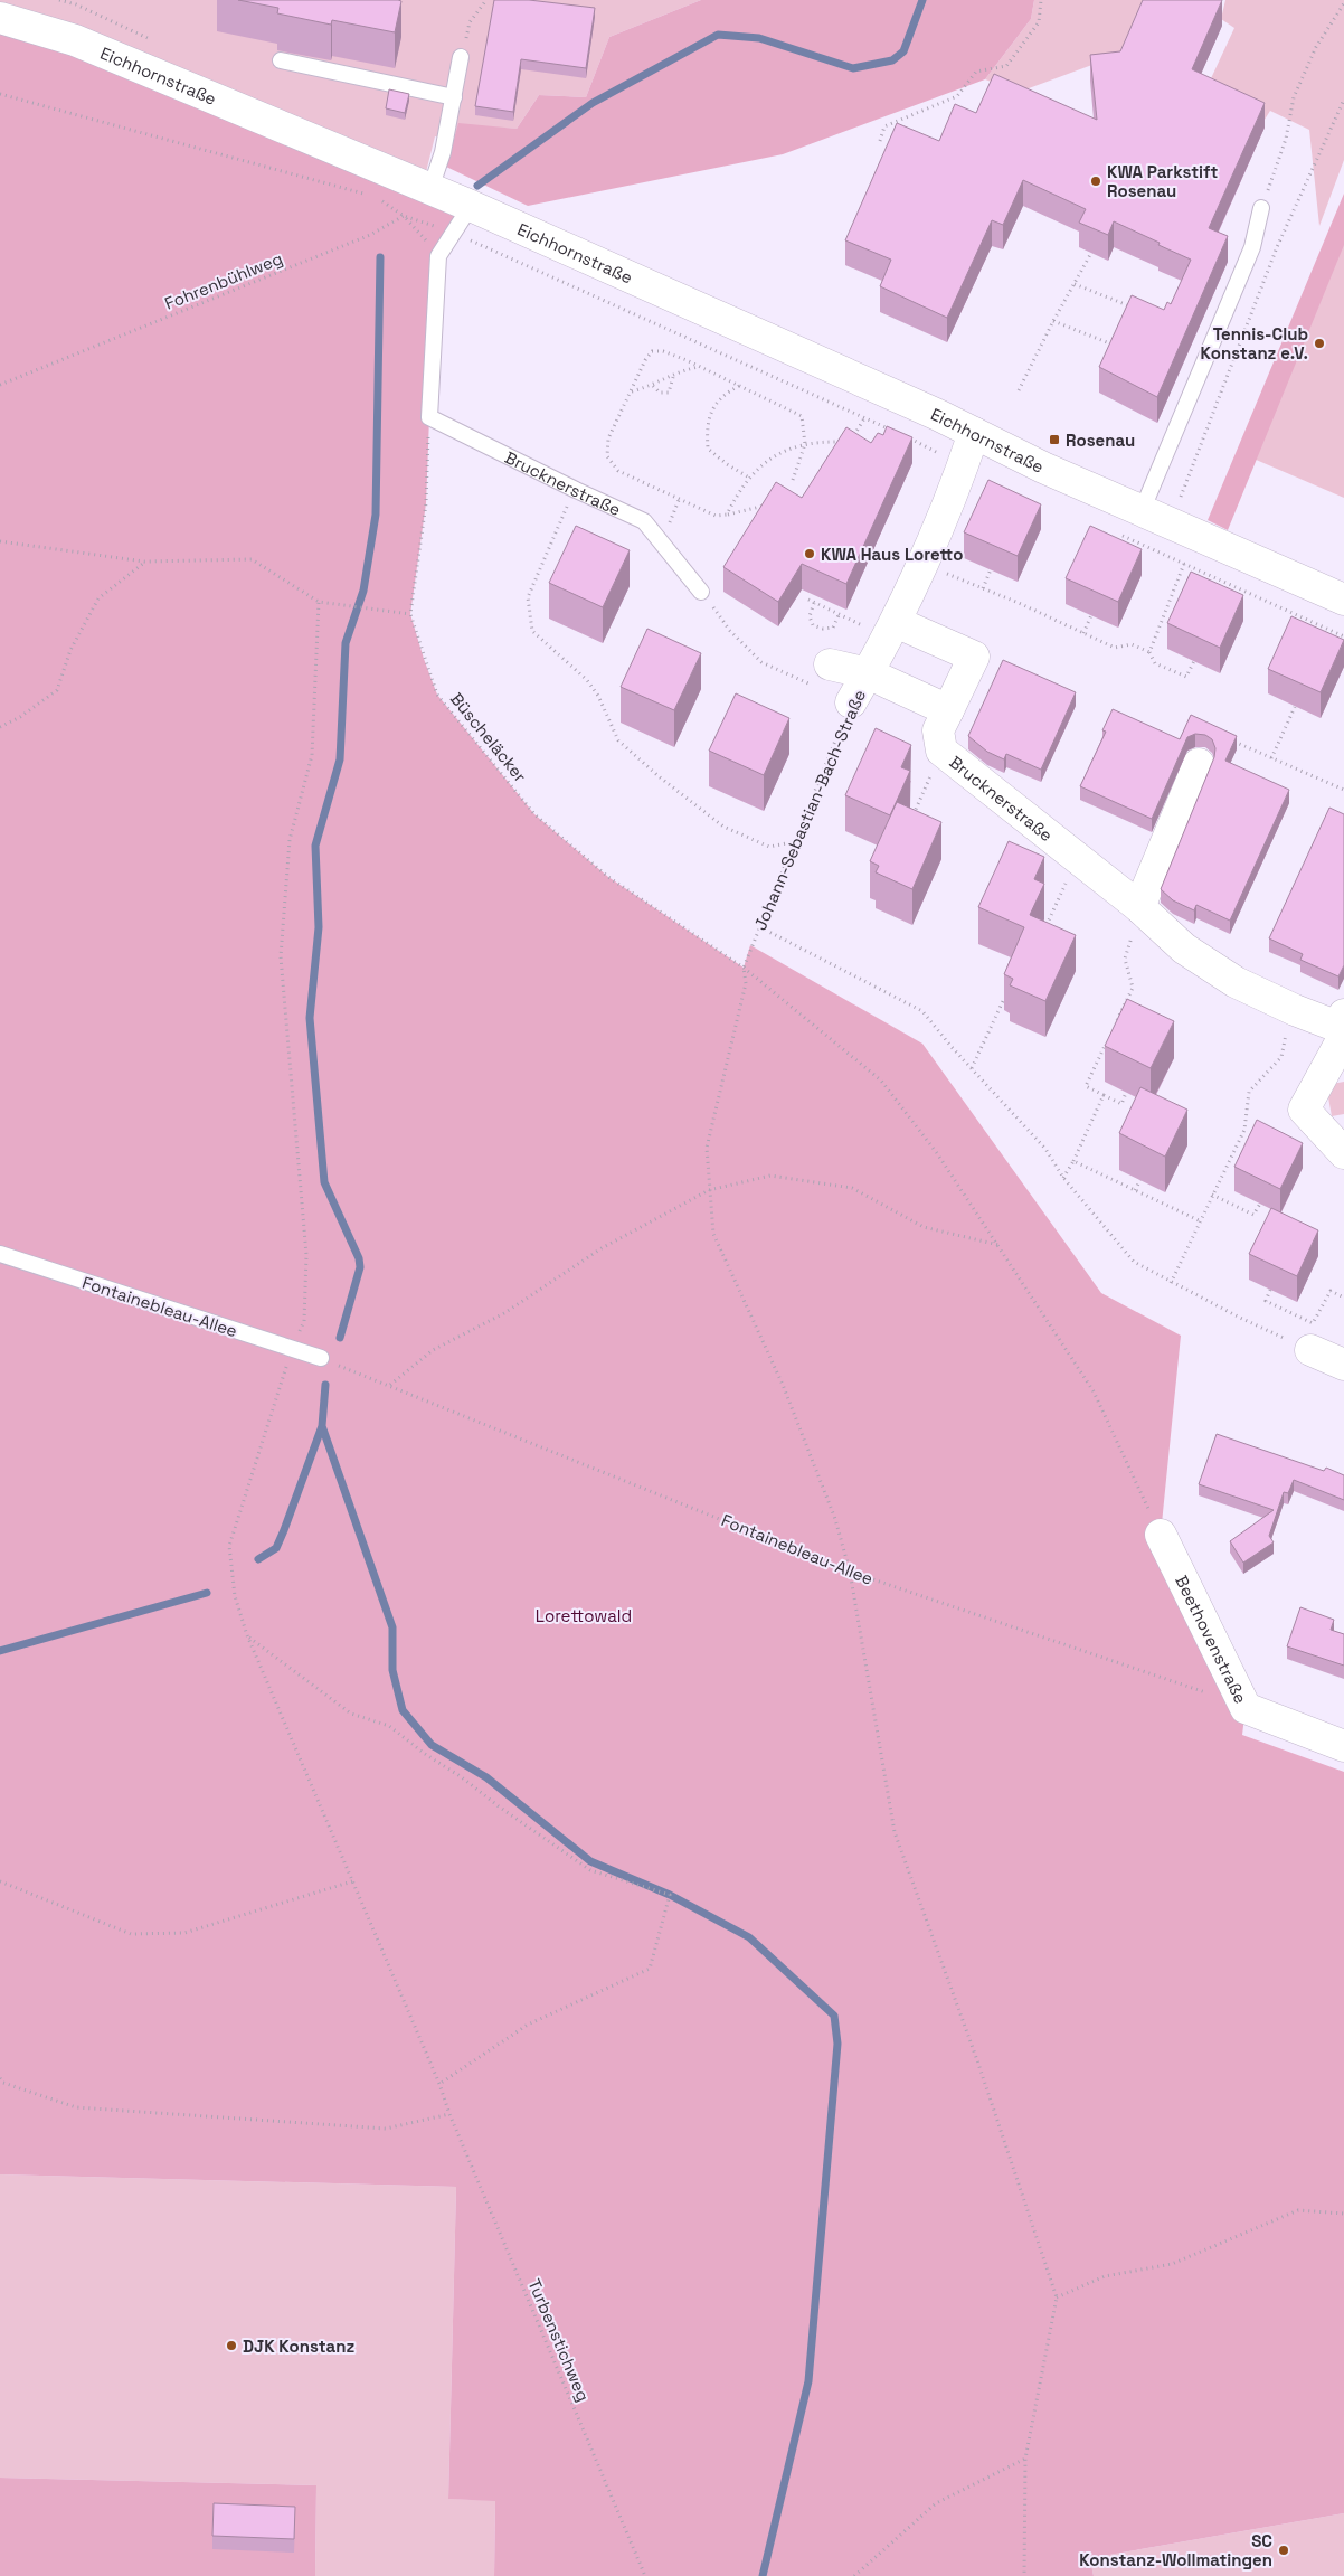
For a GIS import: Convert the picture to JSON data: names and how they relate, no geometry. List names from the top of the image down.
{
  "streets": {
    "street": [
      "Eichhornstraße",
      "Brucknerstraße",
      "Johann-Sebastian-Bach-Straße",
      "Beethovenstraße"
    ],
    "lane": ["Fontainebleau-Allee"],
    "path": ["Fohrenbühlweg", "Büscheläcker", "Turbenstichweg"]
  },
  "crossings": [
    ["Eichhornstraße", "Johann-Sebastian-Bach-Straße"],
    ["Brucknerstraße", "Büscheläcker"],
    ["Büscheläcker", "Johann-Sebastian-Bach-Straße"],
    ["Büscheläcker", "Beethovenstraße"],
    ["Johann-Sebastian-Bach-Straße", "Fontainebleau-Allee"],
    ["Fontainebleau-Allee", "Beethovenstraße"],
    ["Fontainebleau-Allee", "Turbenstichweg"]
  ],
  "parks": ["Lorettowald"],
  "places": {
    "other": [
      "KWA Parkstift Rosenau",
      "Tennis-Club Konstanz e.V.",
      "KWA Haus Loretto",
      "DJK Konstanz",
      "SC Konstanz-Wollmatingen"
    ],
    "transit": ["Rosenau"]
  }
}
